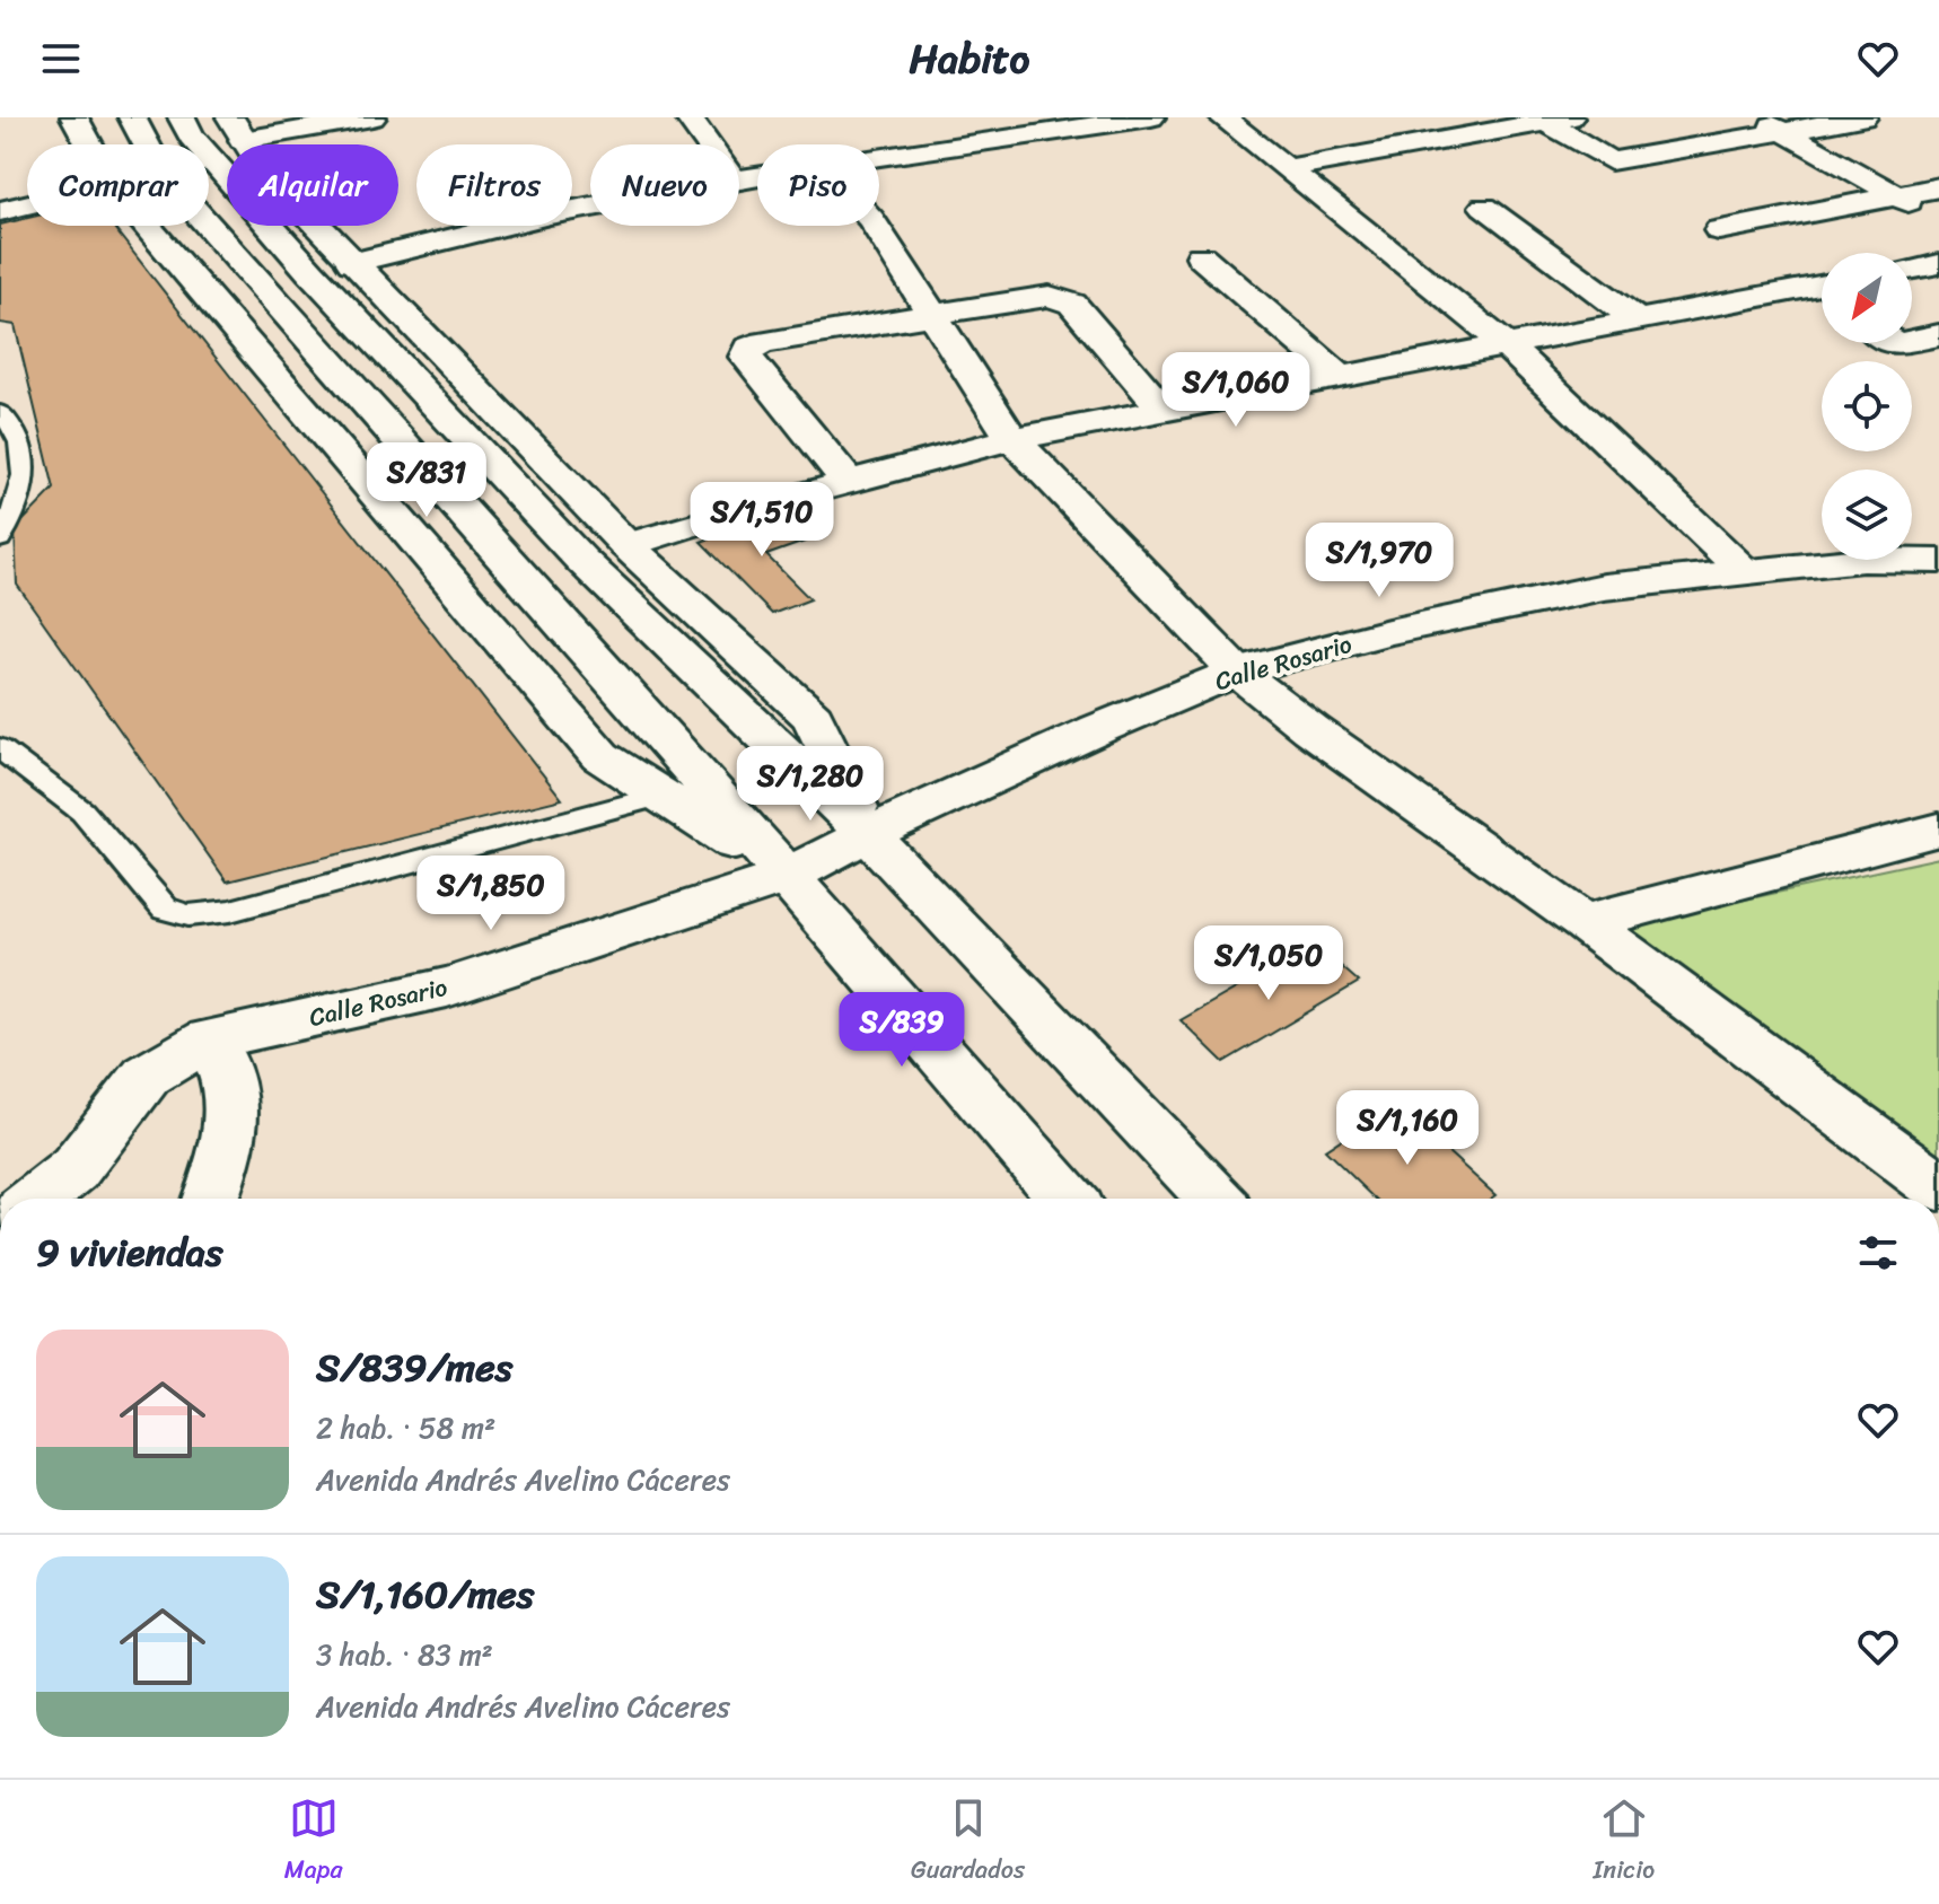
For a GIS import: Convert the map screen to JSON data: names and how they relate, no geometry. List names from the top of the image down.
{
  "streets": {
    "street": ["Calle Rosario"]
  },
  "north": "bottom left",
  "page": {
    "header": "Habito",
    "chip": [
      "Comprar",
      "Alquilar",
      "Filtros",
      "Nuevo",
      "Piso"
    ],
    "price": [
      "S/1,060",
      "S/831",
      "S/1,510",
      "S/1,970",
      "S/1,280",
      "S/1,850",
      "S/1,050",
      "S/839",
      "S/1,160"
    ],
    "heading": "9 viviendas",
    "list": [
      {
        "name": "S/839/mes",
        "note": "2 hab. · 58 m² · Avenida Andrés Avelino Cáceres"
      },
      {
        "name": "S/1,160/mes",
        "note": "3 hab. · 83 m² · Avenida Andrés Avelino Cáceres"
      }
    ],
    "tabs": ["Mapa", "Guardados", "Inicio"]
  }
}
